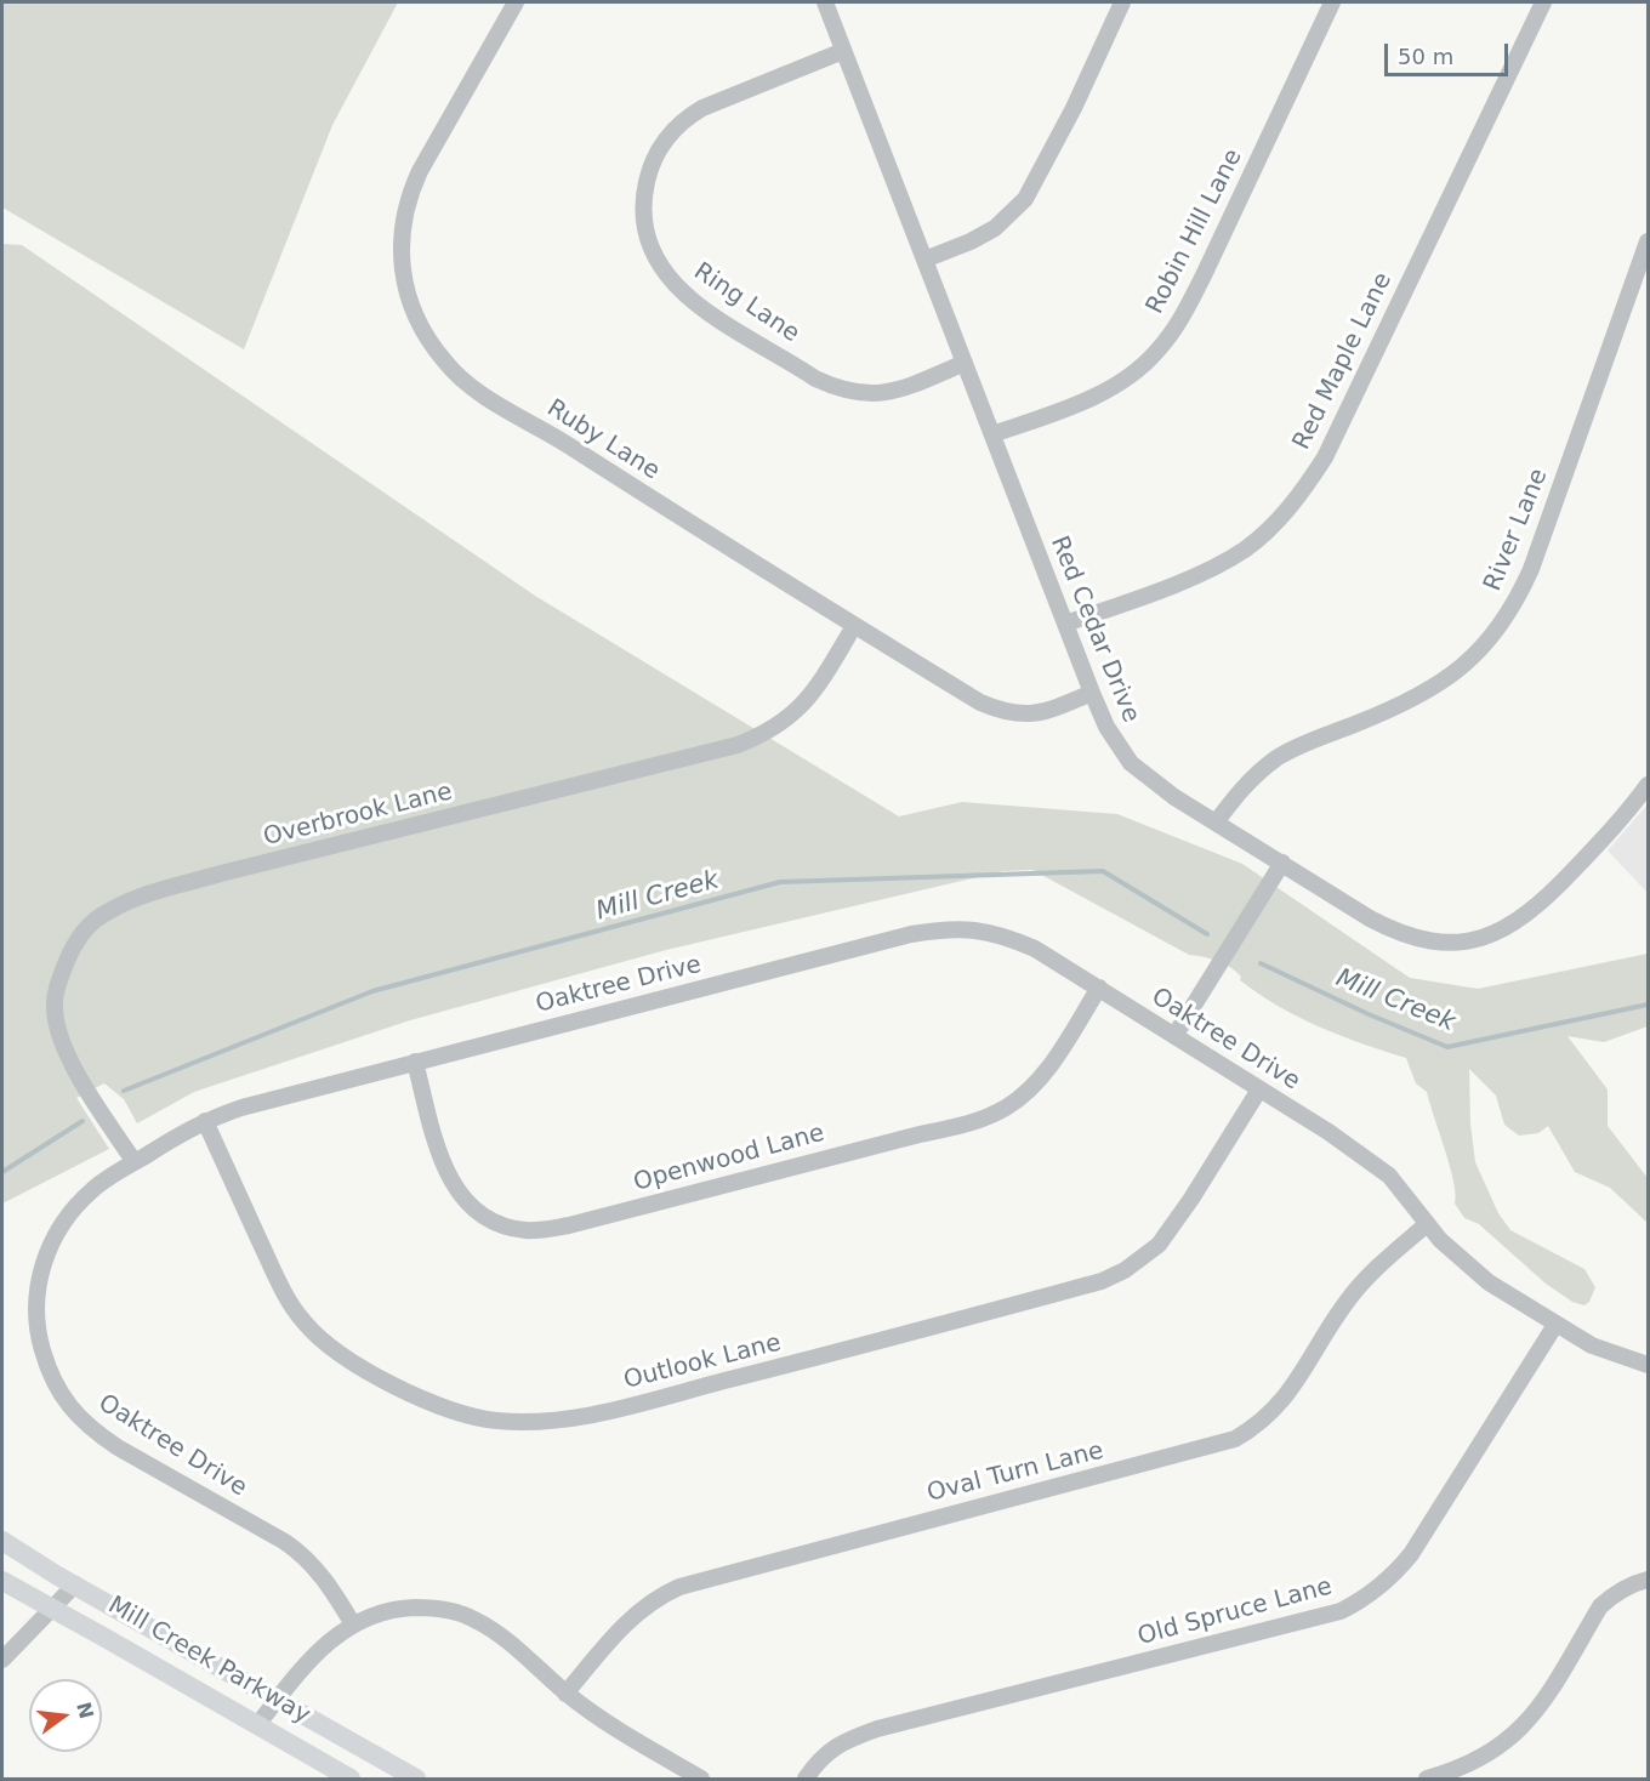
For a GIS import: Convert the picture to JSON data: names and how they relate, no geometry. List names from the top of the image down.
{
  "streets": {
    "main road": ["Mill Creek Parkway"],
    "street": [
      "Robin Hill Lane",
      "Ring Lane",
      "Red Maple Lane",
      "Ruby Lane",
      "River Lane",
      "Red Cedar Drive",
      "Overbrook Lane",
      "Oaktree Drive",
      "Openwood Lane",
      "Outlook Lane",
      "Oval Turn Lane",
      "Old Spruce Lane"
    ]
  },
  "crossings": [
    ["Robin Hill Lane", "Red Cedar Drive"],
    ["Ring Lane", "Red Cedar Drive"],
    ["Red Maple Lane", "Red Cedar Drive"],
    ["Ruby Lane", "Red Cedar Drive"],
    ["Ruby Lane", "Overbrook Lane"],
    ["River Lane", "Red Cedar Drive"],
    ["Overbrook Lane", "Oaktree Drive"],
    ["Oaktree Drive", "Openwood Lane"],
    ["Oaktree Drive", "Outlook Lane"],
    ["Oaktree Drive", "Oval Turn Lane"],
    ["Oaktree Drive", "Old Spruce Lane"]
  ],
  "water": ["Mill Creek"],
  "scale_bar": "50 m",
  "north": "right"
}
